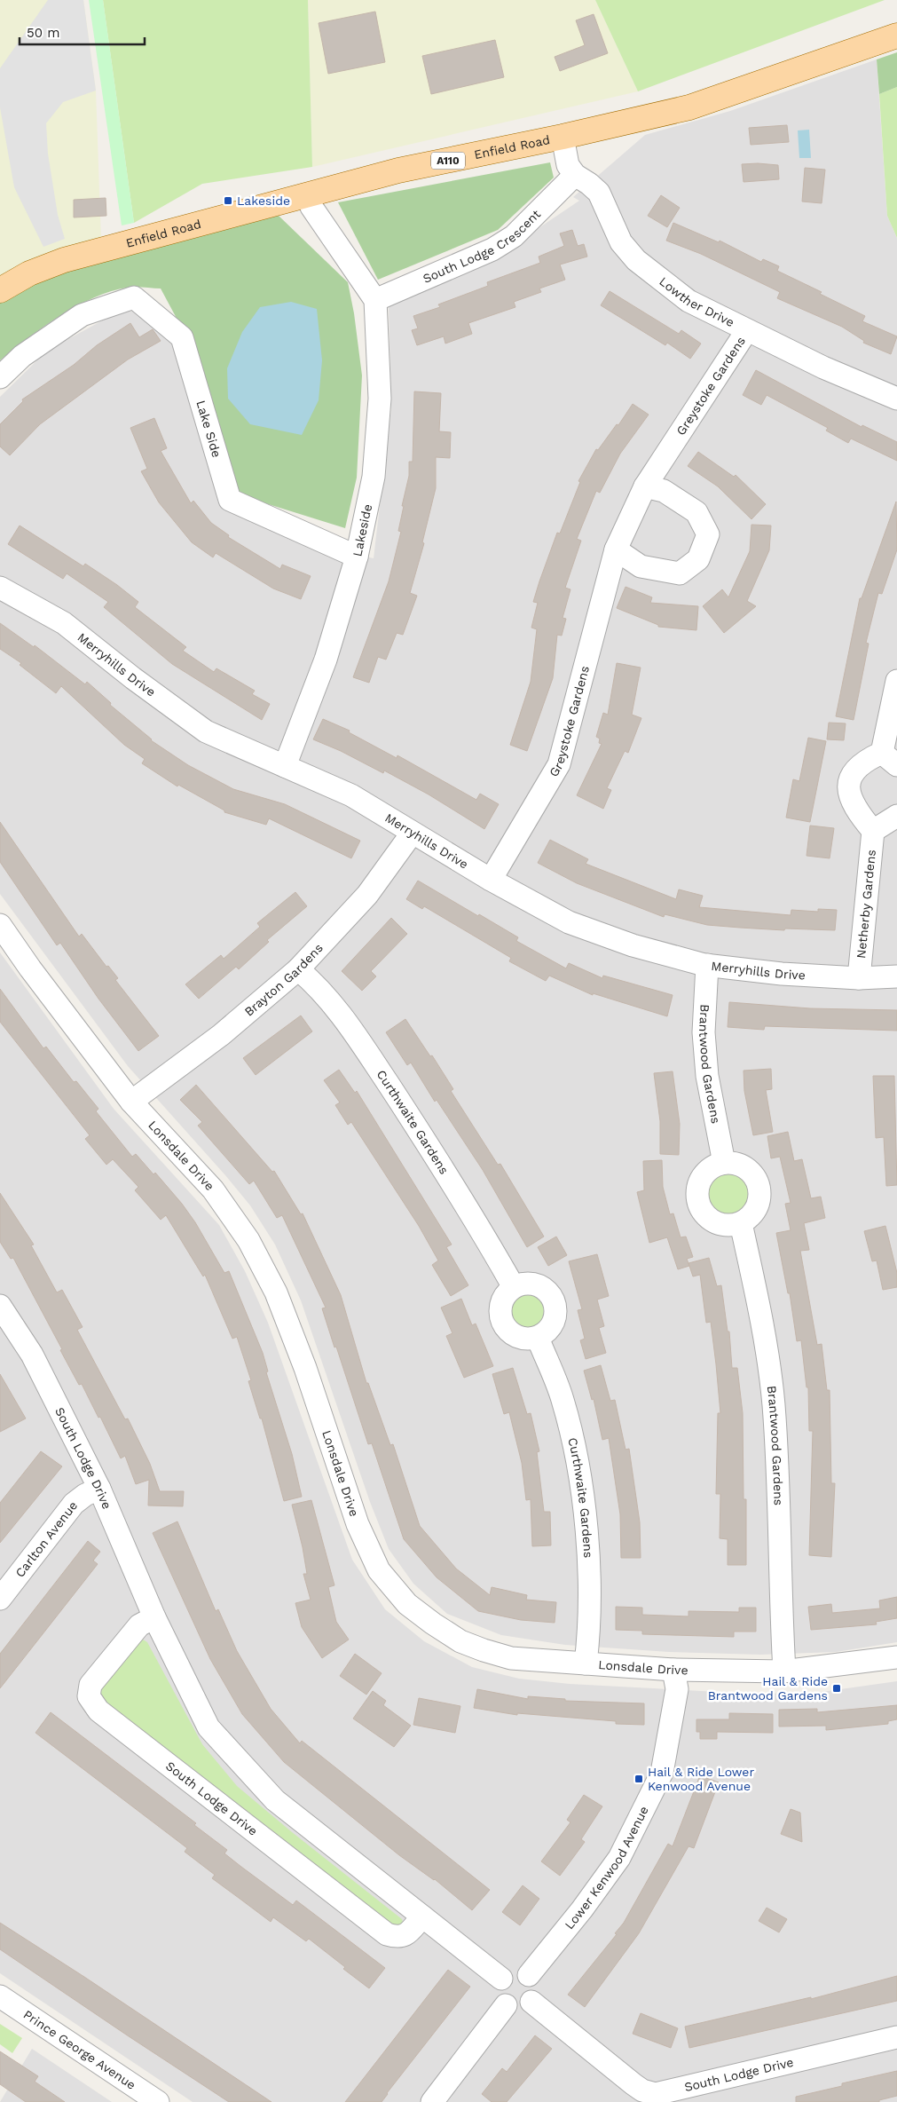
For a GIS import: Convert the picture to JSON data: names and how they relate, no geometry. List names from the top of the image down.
{
  "streets": {
    "main road": ["Enfield Road", "A110"],
    "street": [
      "South Lodge Crescent",
      "Lowther Drive",
      "Greystoke Gardens",
      "Lake Side",
      "Lakeside",
      "Merryhills Drive",
      "Netherby Gardens",
      "Brayton Gardens",
      "Brantwood Gardens",
      "Curthwaite Gardens",
      "Lonsdale Drive",
      "South Lodge Drive",
      "Carlton Avenue",
      "Lower Kenwood Avenue",
      "Prince George Avenue"
    ]
  },
  "crossings": [
    ["South Lodge Crescent", "Lowther Drive"],
    ["South Lodge Crescent", "Lakeside"],
    ["Lowther Drive", "Greystoke Gardens"],
    ["Greystoke Gardens", "Merryhills Drive"],
    ["Lake Side", "Lakeside"],
    ["Lakeside", "Merryhills Drive"],
    ["Merryhills Drive", "Netherby Gardens"],
    ["Merryhills Drive", "Brayton Gardens"],
    ["Merryhills Drive", "Brantwood Gardens"],
    ["Brayton Gardens", "Curthwaite Gardens"],
    ["Brayton Gardens", "Lonsdale Drive"],
    ["Brantwood Gardens", "Lonsdale Drive"],
    ["Curthwaite Gardens", "Lonsdale Drive"],
    ["Lonsdale Drive", "Lower Kenwood Avenue"],
    ["South Lodge Drive", "Carlton Avenue"],
    ["South Lodge Drive", "Lower Kenwood Avenue"]
  ],
  "places": {
    "transit": ["Lakeside", "Hail & Ride Brantwood Gardens", "Hail & Ride Lower Kenwood Avenue"]
  },
  "scale_bar": "50 m"
}
